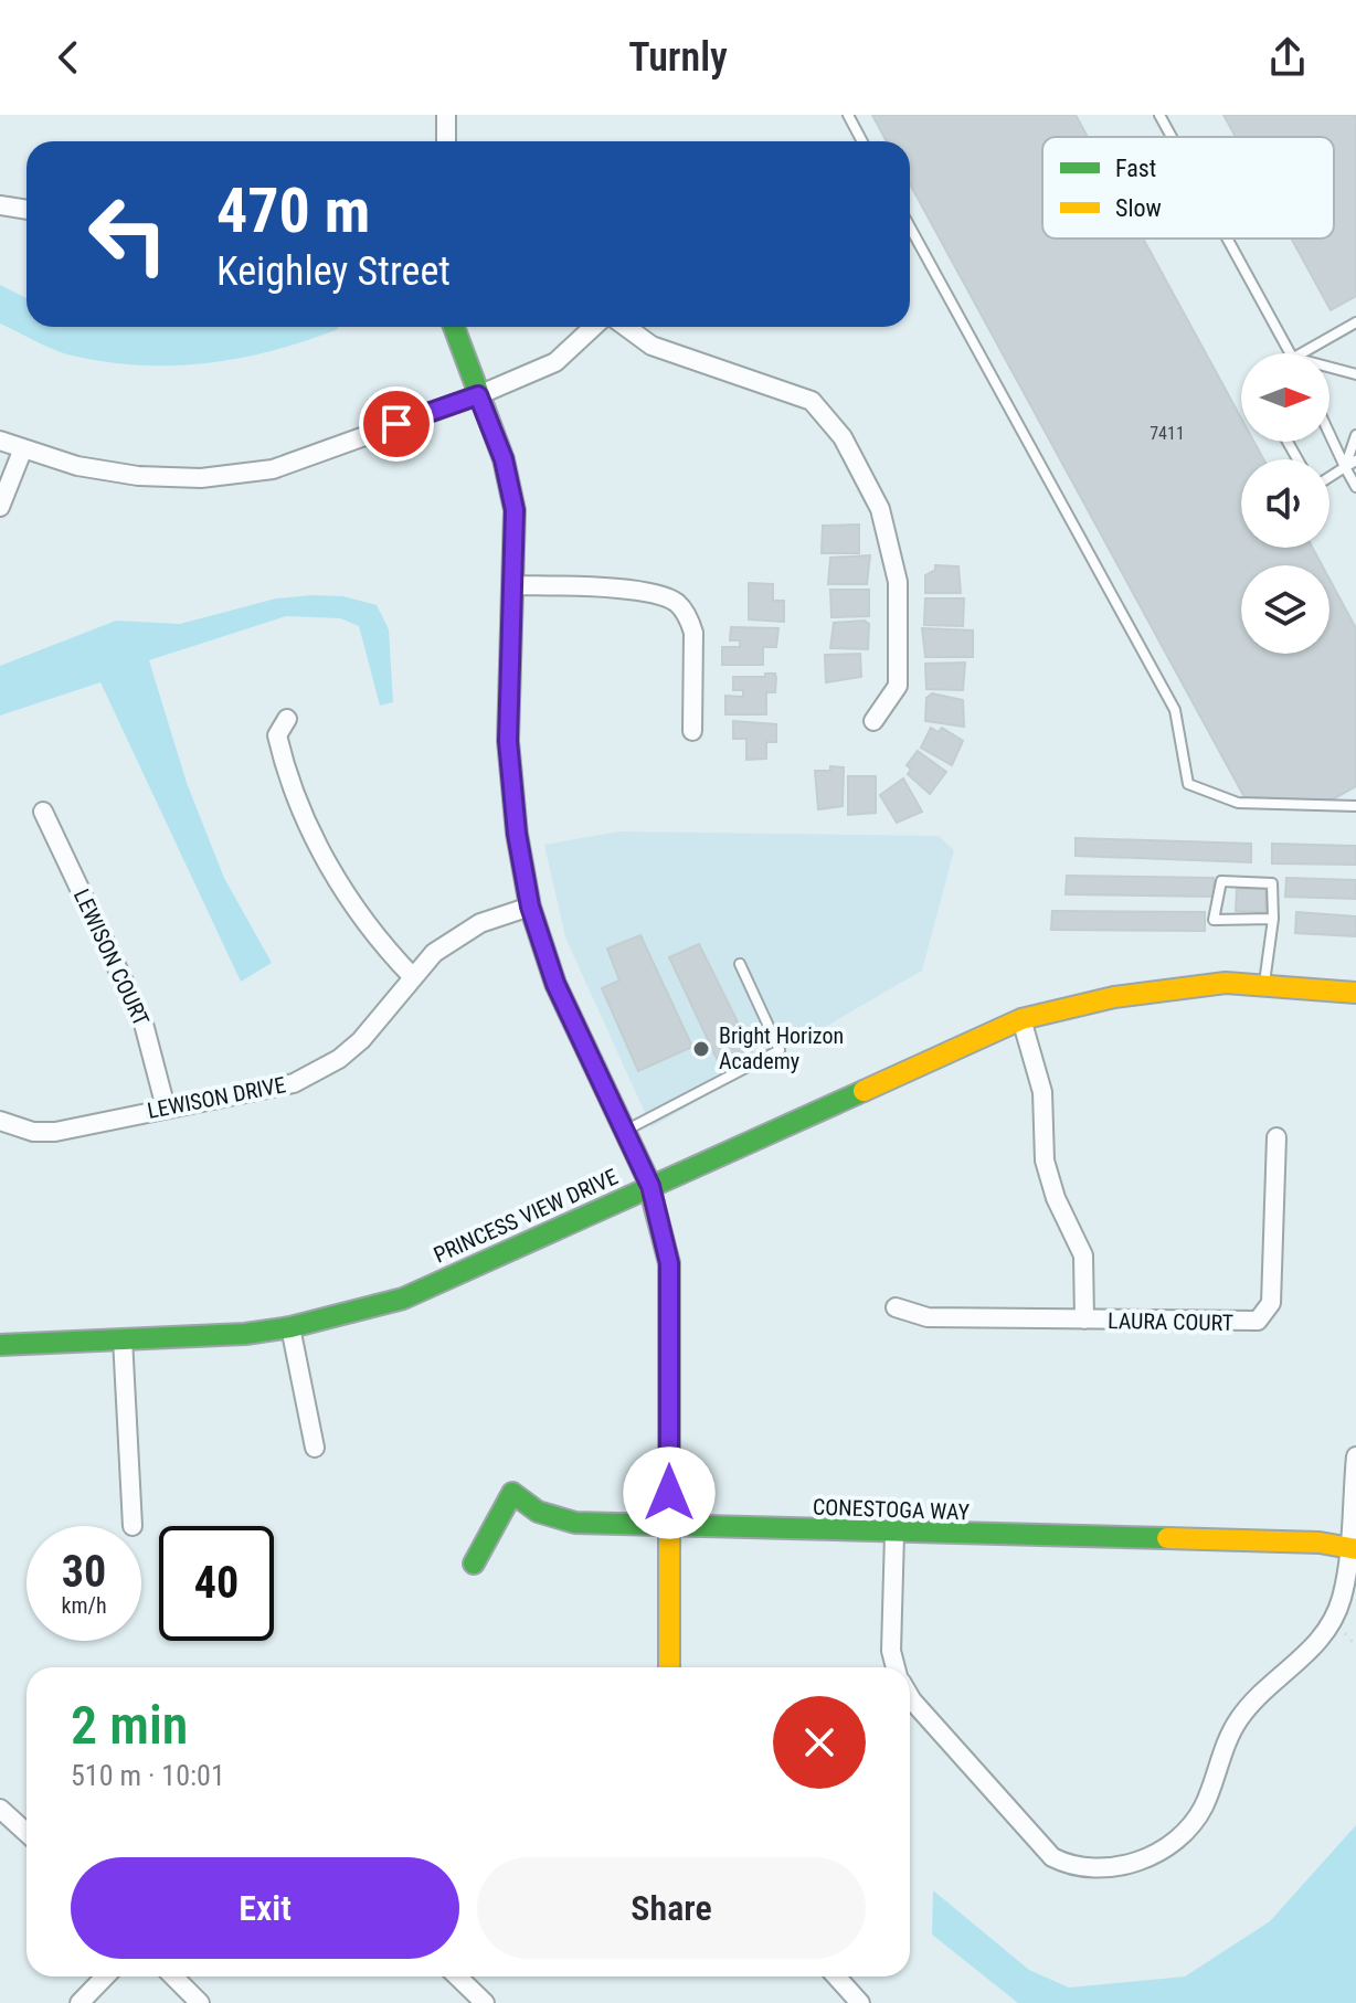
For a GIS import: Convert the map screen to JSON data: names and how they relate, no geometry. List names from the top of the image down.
{
  "streets": {
    "street": [
      "LEWISON COURT",
      "LEWISON DRIVE",
      "PRINCESS VIEW DRIVE",
      "LAURA COURT",
      "CONESTOGA WAY"
    ]
  },
  "crossings": [
    ["LEWISON COURT", "LEWISON DRIVE"]
  ],
  "places": ["Bright Horizon Academy"],
  "house_numbers": ["7411"],
  "legend": ["Fast", "Slow"],
  "north": "right",
  "page": {
    "header": "Turnly",
    "turn": ["470 m", "Keighley Street"],
    "speed": "30 km/h",
    "limit": "40",
    "heading": ["2 min", "510 m · 10:01"],
    "buttons": ["Exit", "Share"]
  }
}
